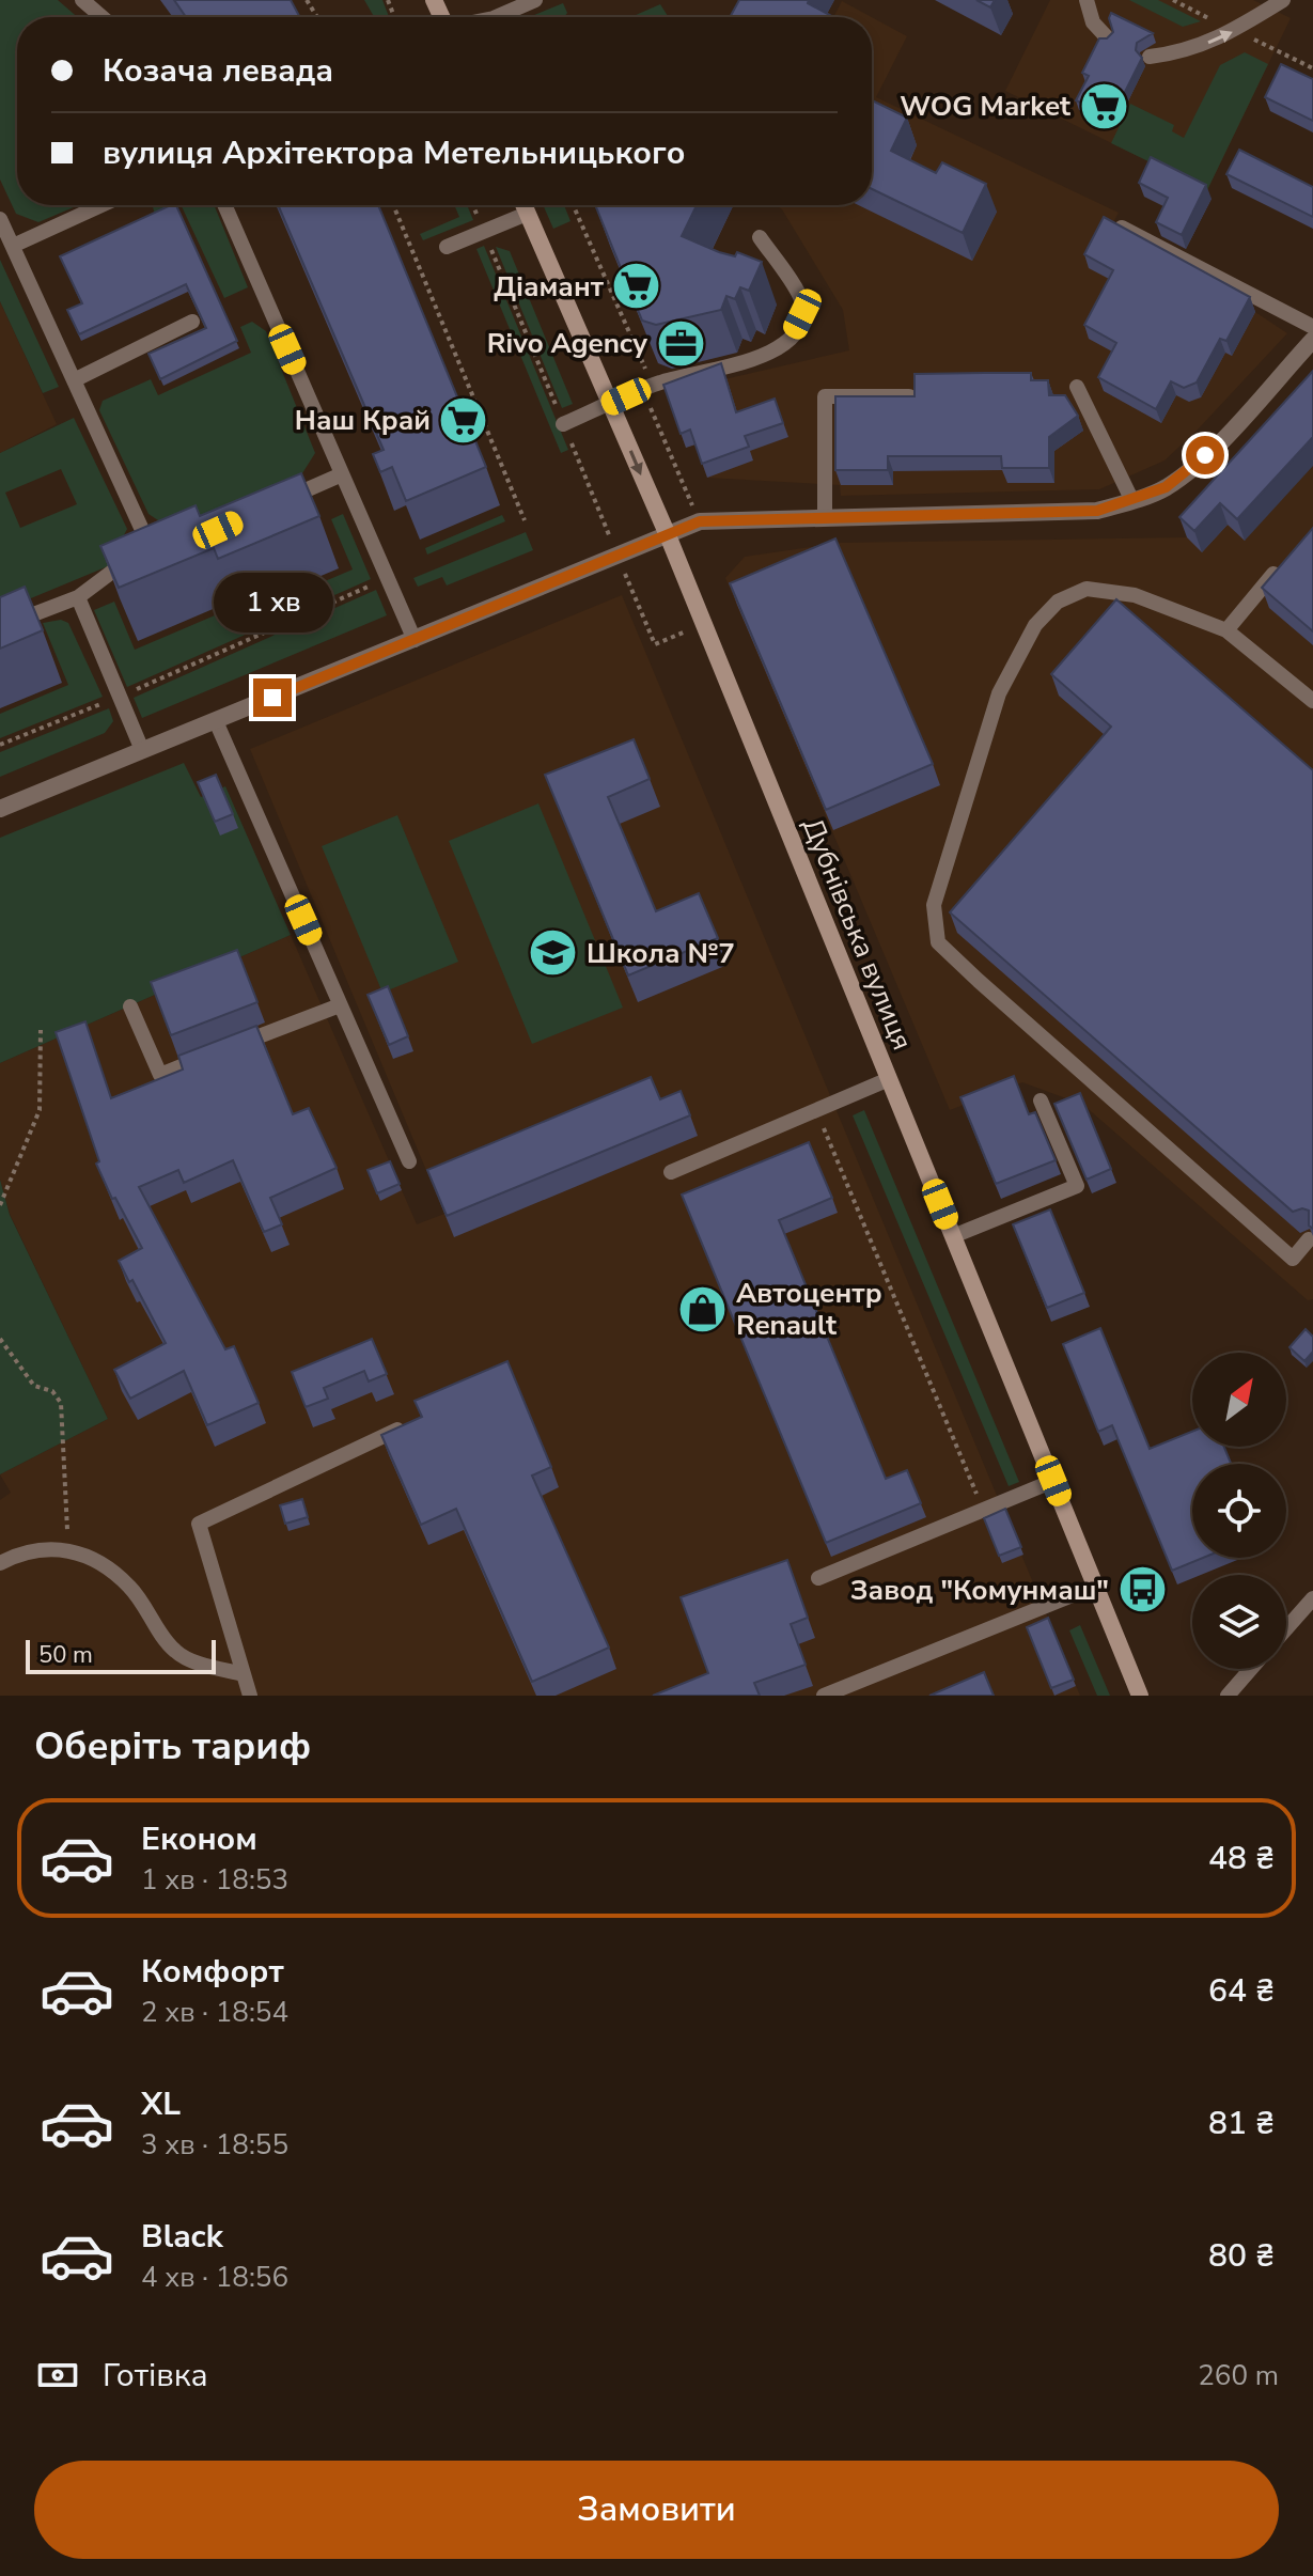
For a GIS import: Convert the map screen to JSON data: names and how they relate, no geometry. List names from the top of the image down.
{
  "streets": {
    "main road": ["Дубнівська вулиця"]
  },
  "places": {
    "supermarket": ["WOG Market", "Діамант", "Наш Край"],
    "office": ["Rivo Agency"],
    "school or university": ["Школа №7"],
    "shop": ["Автоцентр Renault"],
    "bus stop": ["Завод \"Комунмаш\""]
  },
  "scale_bar": "50 m",
  "north": "top right",
  "page": {
    "banner": ["Козача левада", "вулиця Архітектора Метельницького"],
    "bubble": "1 хв",
    "scale": "50 m",
    "heading": "Оберіть тариф",
    "list": [
      {
        "name": "Економ",
        "note": "1 хв · 18:53",
        "value": "48 ₴"
      },
      {
        "name": "Комфорт",
        "note": "2 хв · 18:54",
        "value": "64 ₴"
      },
      {
        "name": "XL",
        "note": "3 хв · 18:55",
        "value": "81 ₴"
      },
      {
        "name": "Black",
        "note": "4 хв · 18:56",
        "value": "80 ₴"
      }
    ],
    "pay": ["Готівка", "260 m"],
    "buttons": "Замовити"
  }
}
